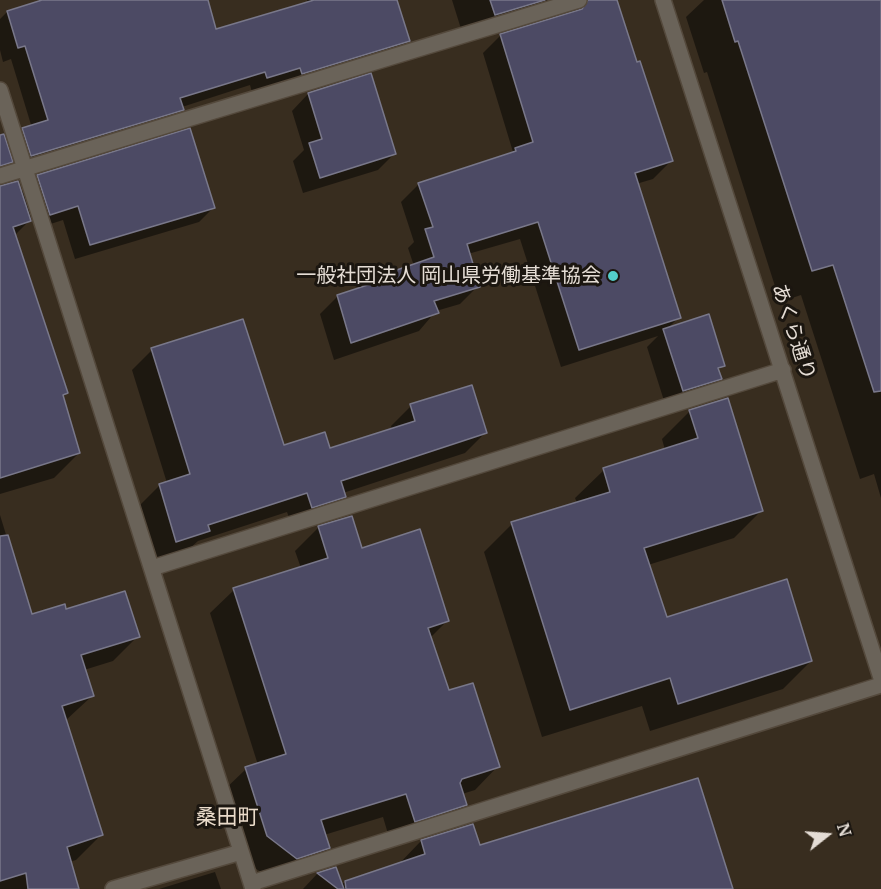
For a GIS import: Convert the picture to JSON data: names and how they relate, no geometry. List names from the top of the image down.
{
  "streets": {
    "street": ["あくら通り"]
  },
  "districts": ["桑田町"],
  "places": ["一般社団法人 岡山県労働基準協会"],
  "north": "right"
}
